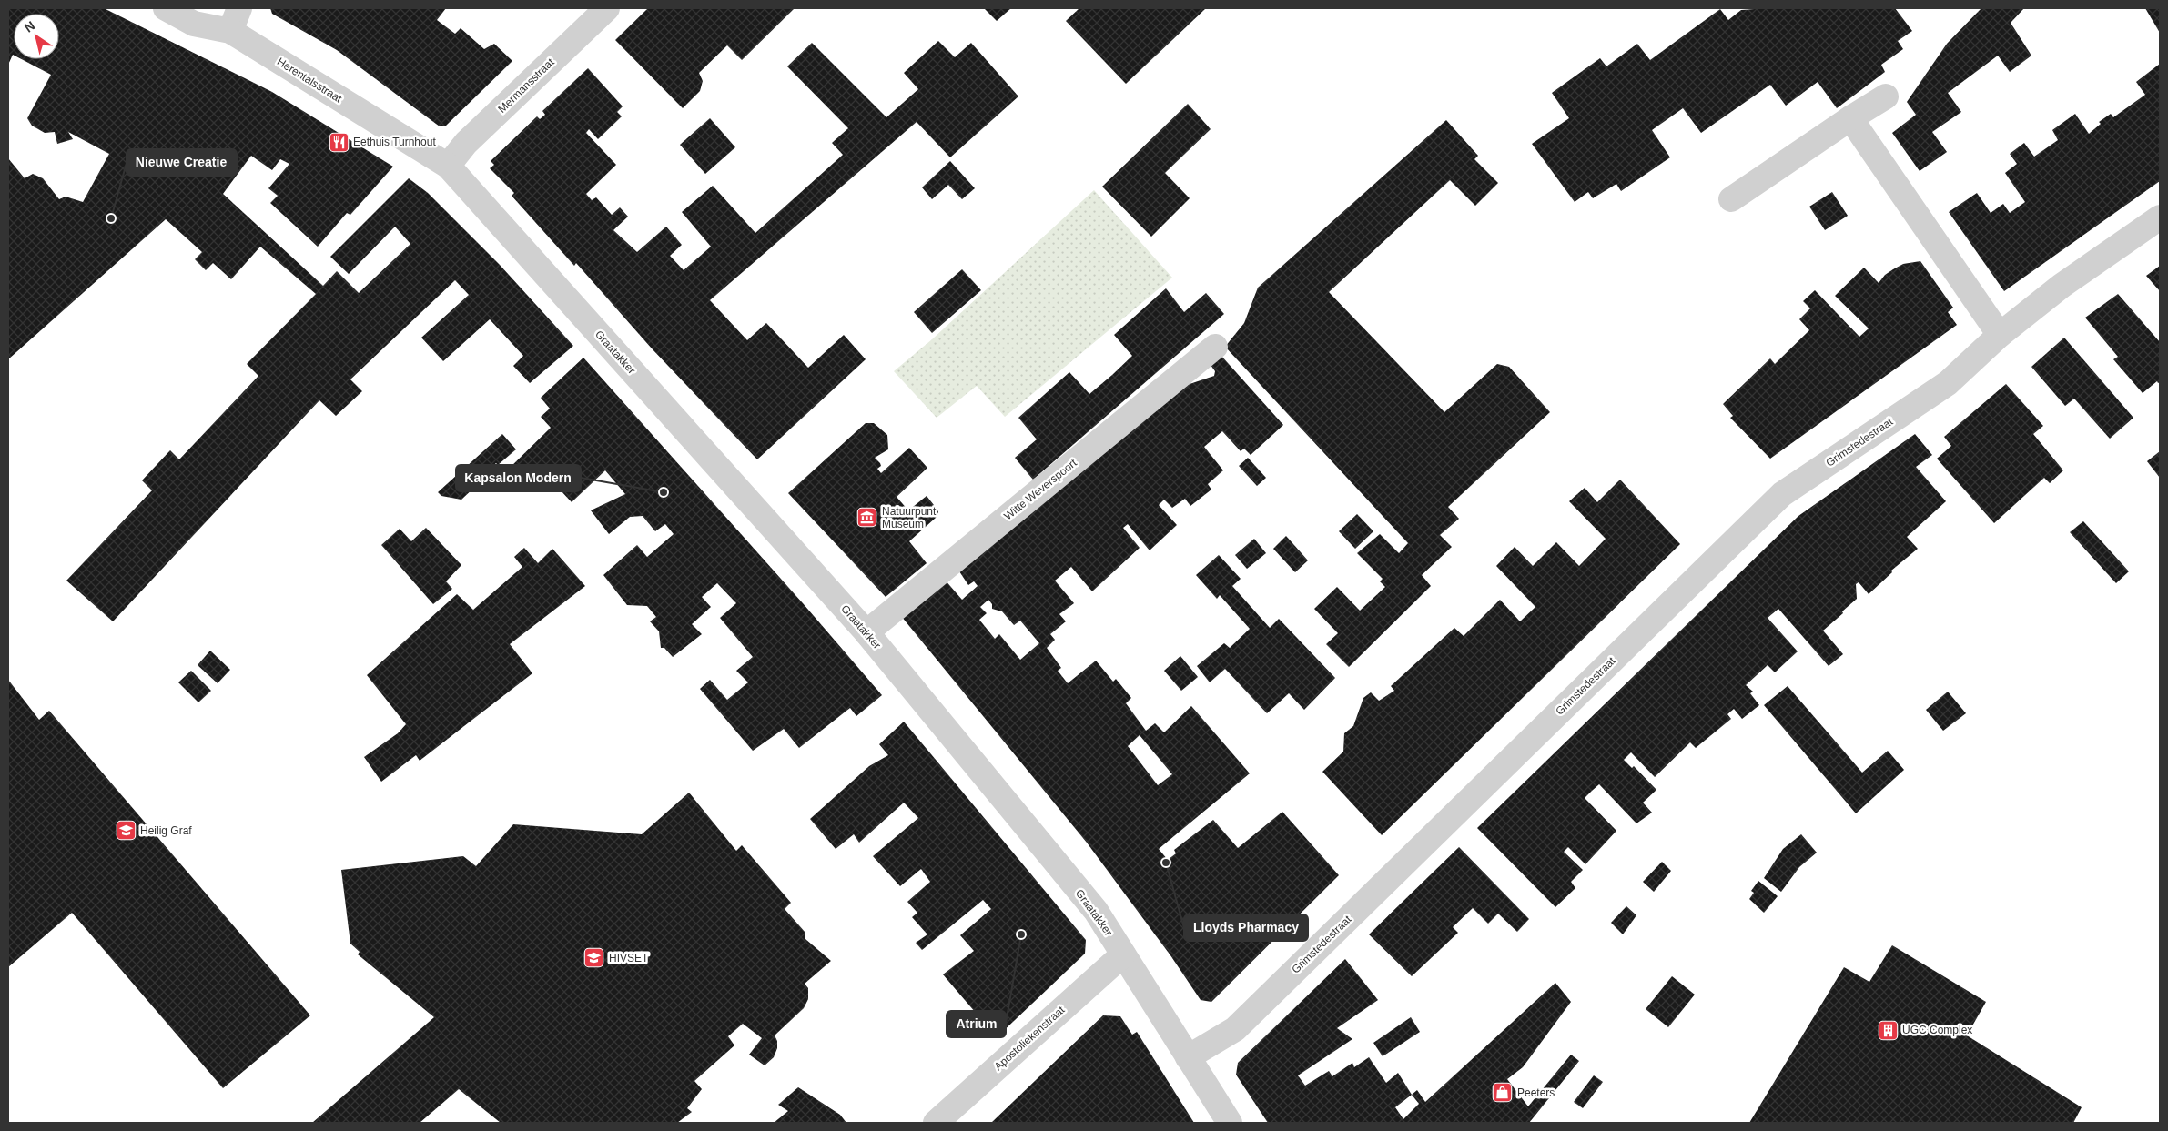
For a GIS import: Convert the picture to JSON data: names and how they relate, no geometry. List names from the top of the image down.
{
  "streets": {
    "street": [
      "Herentalsstraat",
      "Mermansstraat",
      "Graatakker",
      "Grimstedestraat",
      "Witte Weverspoort",
      "Apostoliekenstraat"
    ]
  },
  "crossings": [
    ["Herentalsstraat", "Mermansstraat"],
    ["Herentalsstraat", "Graatakker"],
    ["Mermansstraat", "Graatakker"],
    ["Graatakker", "Grimstedestraat"],
    ["Graatakker", "Witte Weverspoort"],
    ["Graatakker", "Apostoliekenstraat"]
  ],
  "places": {
    "restaurant": ["Eethuis Turnhout"],
    "other": [
      "Nieuwe Creatie",
      "Kapsalon Modern",
      "Lloyds Pharmacy",
      "Atrium"
    ],
    "museum": ["Natuurpunt Museum"],
    "school or university": ["Heilig Graf", "HIVSET"],
    "building": ["UGC Complex"],
    "shop": ["Peeters"]
  },
  "north": "top left"
}
